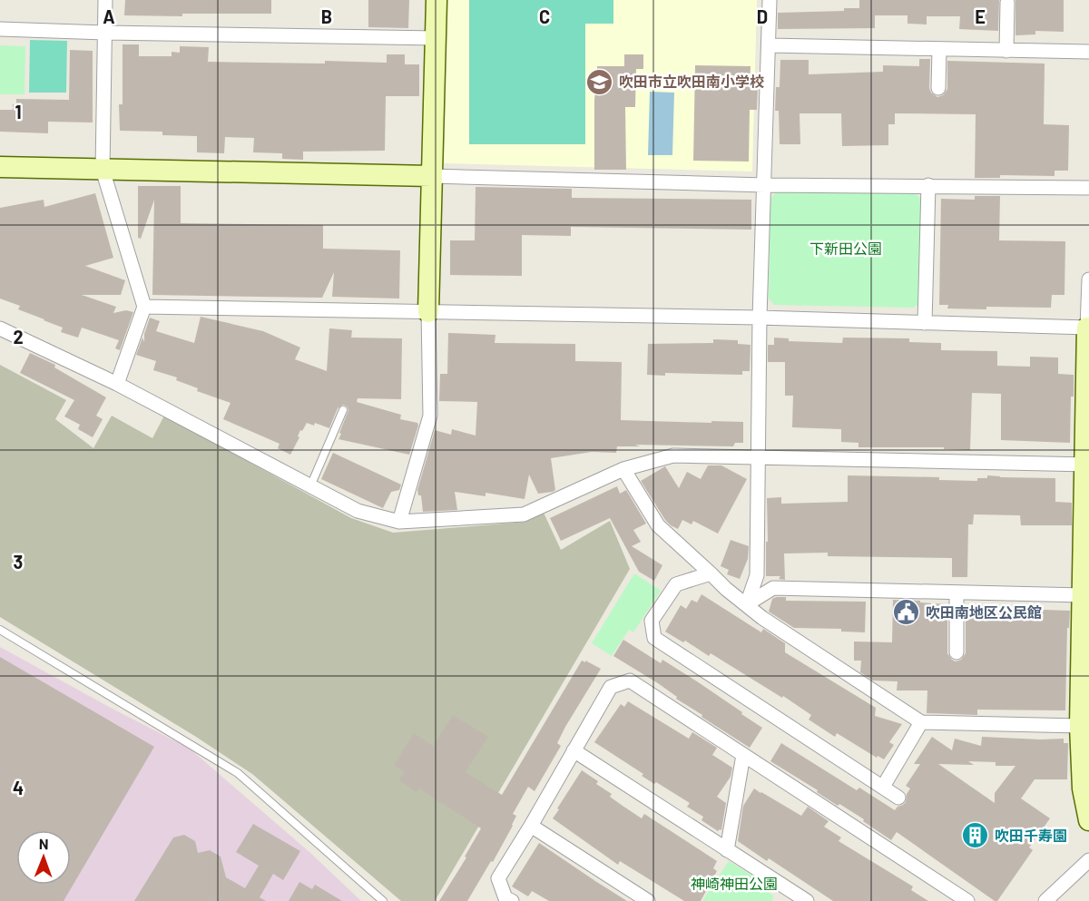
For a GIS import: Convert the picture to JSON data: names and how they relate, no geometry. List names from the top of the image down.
{
  "parks": ["下新田公園", "神崎神田公園"],
  "places": {
    "school or university": ["吹田市立吹田南小学校"],
    "public building": ["吹田南地区公民館"],
    "building": ["吹田千寿園"]
  },
  "north": "top",
  "grid": {
    "columns": [
      "A",
      "B",
      "C",
      "D",
      "E"
    ],
    "rows": [
      "1",
      "2",
      "3",
      "4"
    ]
  }
}
